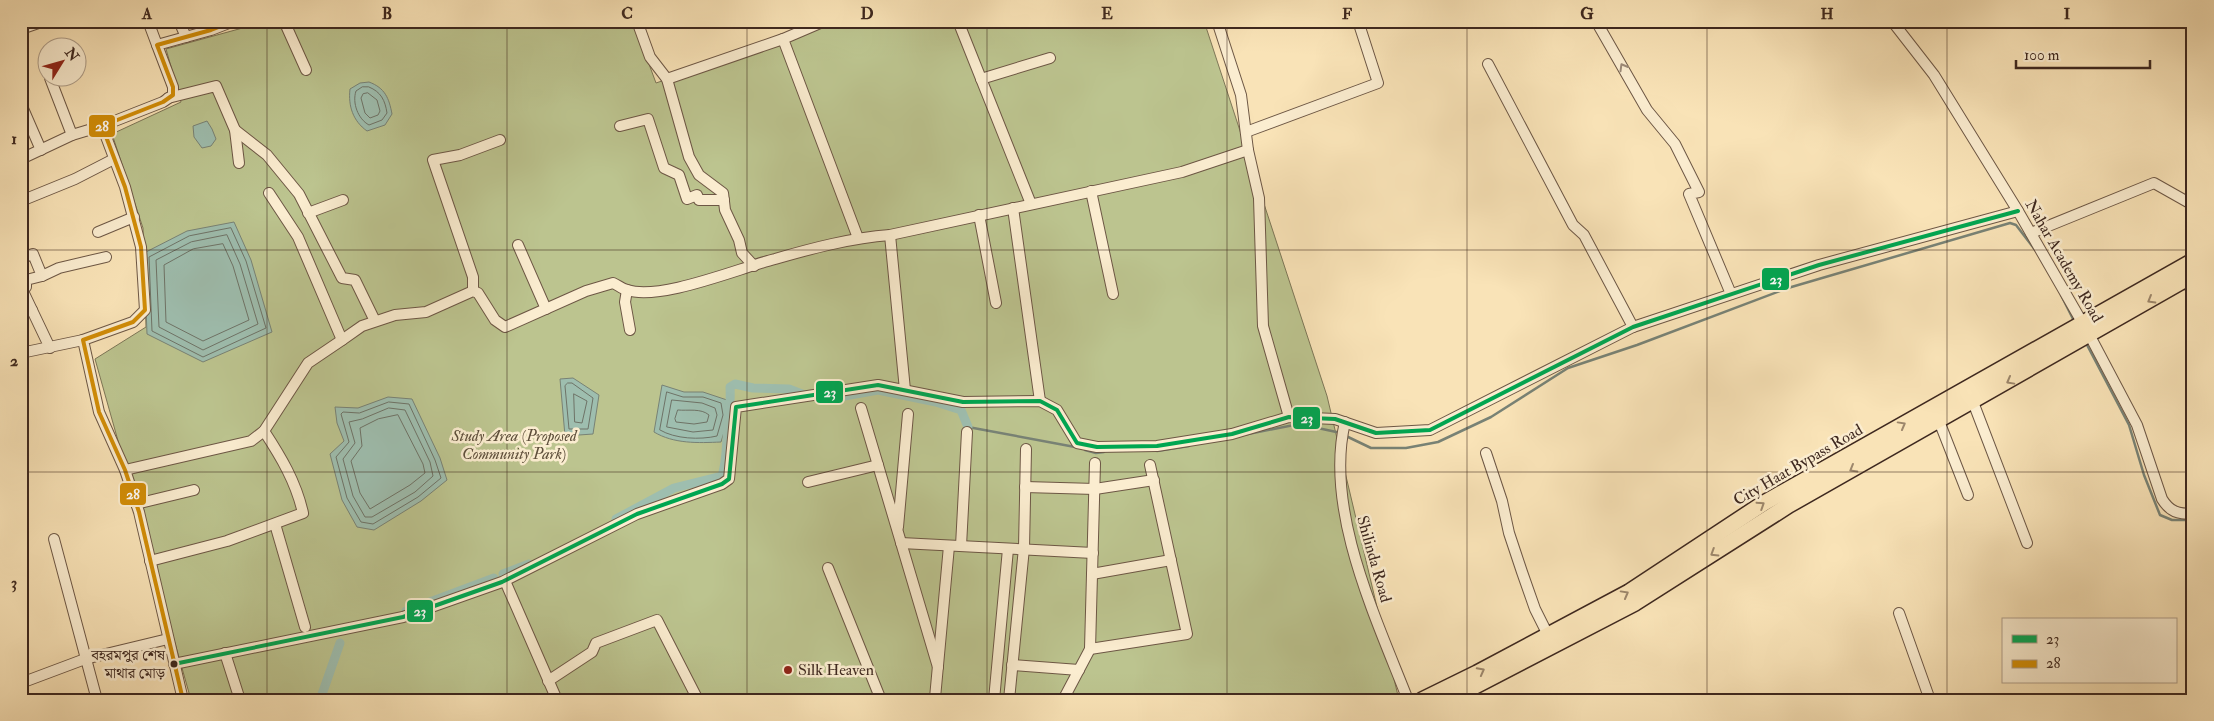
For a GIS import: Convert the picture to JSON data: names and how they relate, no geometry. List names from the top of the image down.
{
  "streets": {
    "main road": ["City Haat Bypass Road"],
    "street": ["Nahar Academy Road", "Shilinda Road"]
  },
  "crossings": [
    ["Nahar Academy Road", "City Haat Bypass Road"]
  ],
  "parks": ["Study Area (Proposed Community Park)"],
  "places": ["বহরমপুর শেষ মাথার মোড়", "Silk Heaven"],
  "lines": ["transit line 28", "transit line 23"],
  "legend": ["23", "28"],
  "scale_bar": "100 m",
  "north": "top right",
  "grid": {
    "columns": [
      "A",
      "B",
      "C",
      "D",
      "E",
      "F",
      "G",
      "H",
      "I"
    ],
    "rows": ["1", "2", "3"]
  }
}
